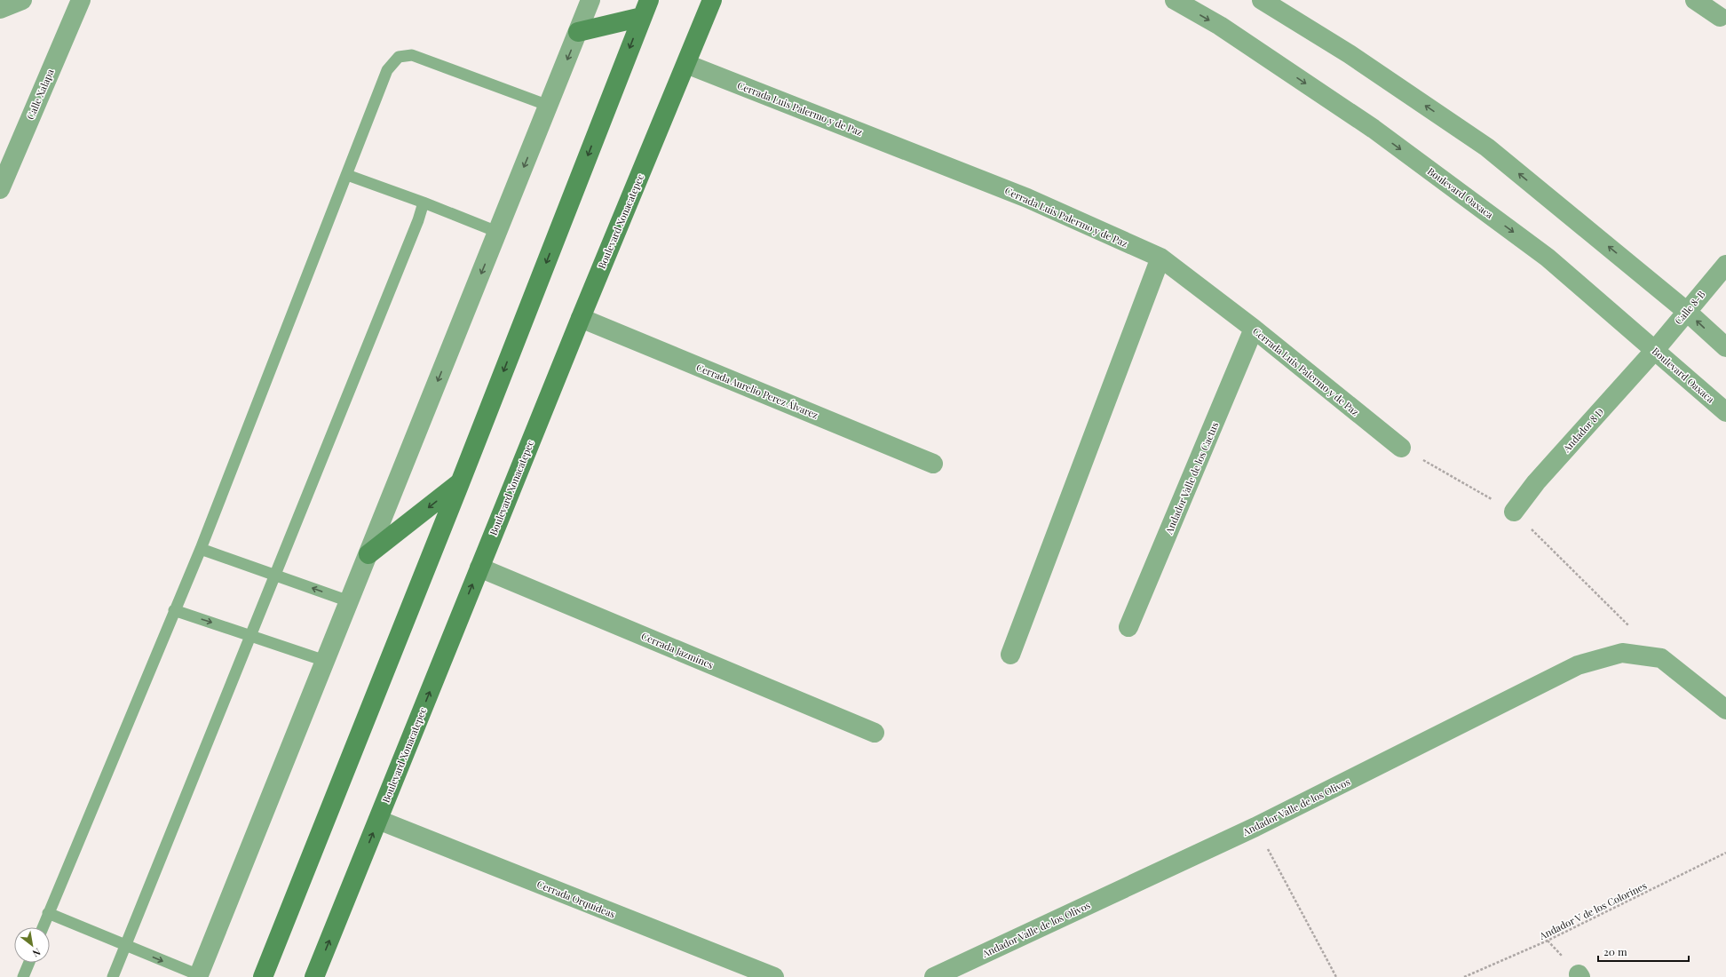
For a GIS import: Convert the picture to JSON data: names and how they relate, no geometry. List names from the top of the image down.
{
  "streets": {
    "main road": ["Boulevard Xonacatepec"],
    "street": [
      "Calle Xalapa",
      "Cerrada Luis Palermo y de Paz",
      "Boulevard Oaxaca",
      "Calle 8-B",
      "Cerrada Aurelio Perez Álvarez",
      "Andador 8 D",
      "Andador Valle de los Cactus",
      "Cerrada Jazmines",
      "Andador Valle de los Olivos",
      "Cerrada Orquídeas"
    ],
    "path": ["Andador V de los Colorines"]
  },
  "crossings": [
    ["Cerrada Luis Palermo y de Paz", "Boulevard Xonacatepec"],
    ["Cerrada Luis Palermo y de Paz", "Andador Valle de los Cactus"],
    ["Boulevard Oaxaca", "Calle 8-B"],
    ["Boulevard Oaxaca", "Andador 8 D"],
    ["Boulevard Xonacatepec", "Cerrada Aurelio Perez Álvarez"],
    ["Boulevard Xonacatepec", "Cerrada Jazmines"],
    ["Boulevard Xonacatepec", "Cerrada Orquídeas"],
    ["Calle 8-B", "Andador 8 D"]
  ],
  "scale_bar": "20 m",
  "north": "bottom right"
}
